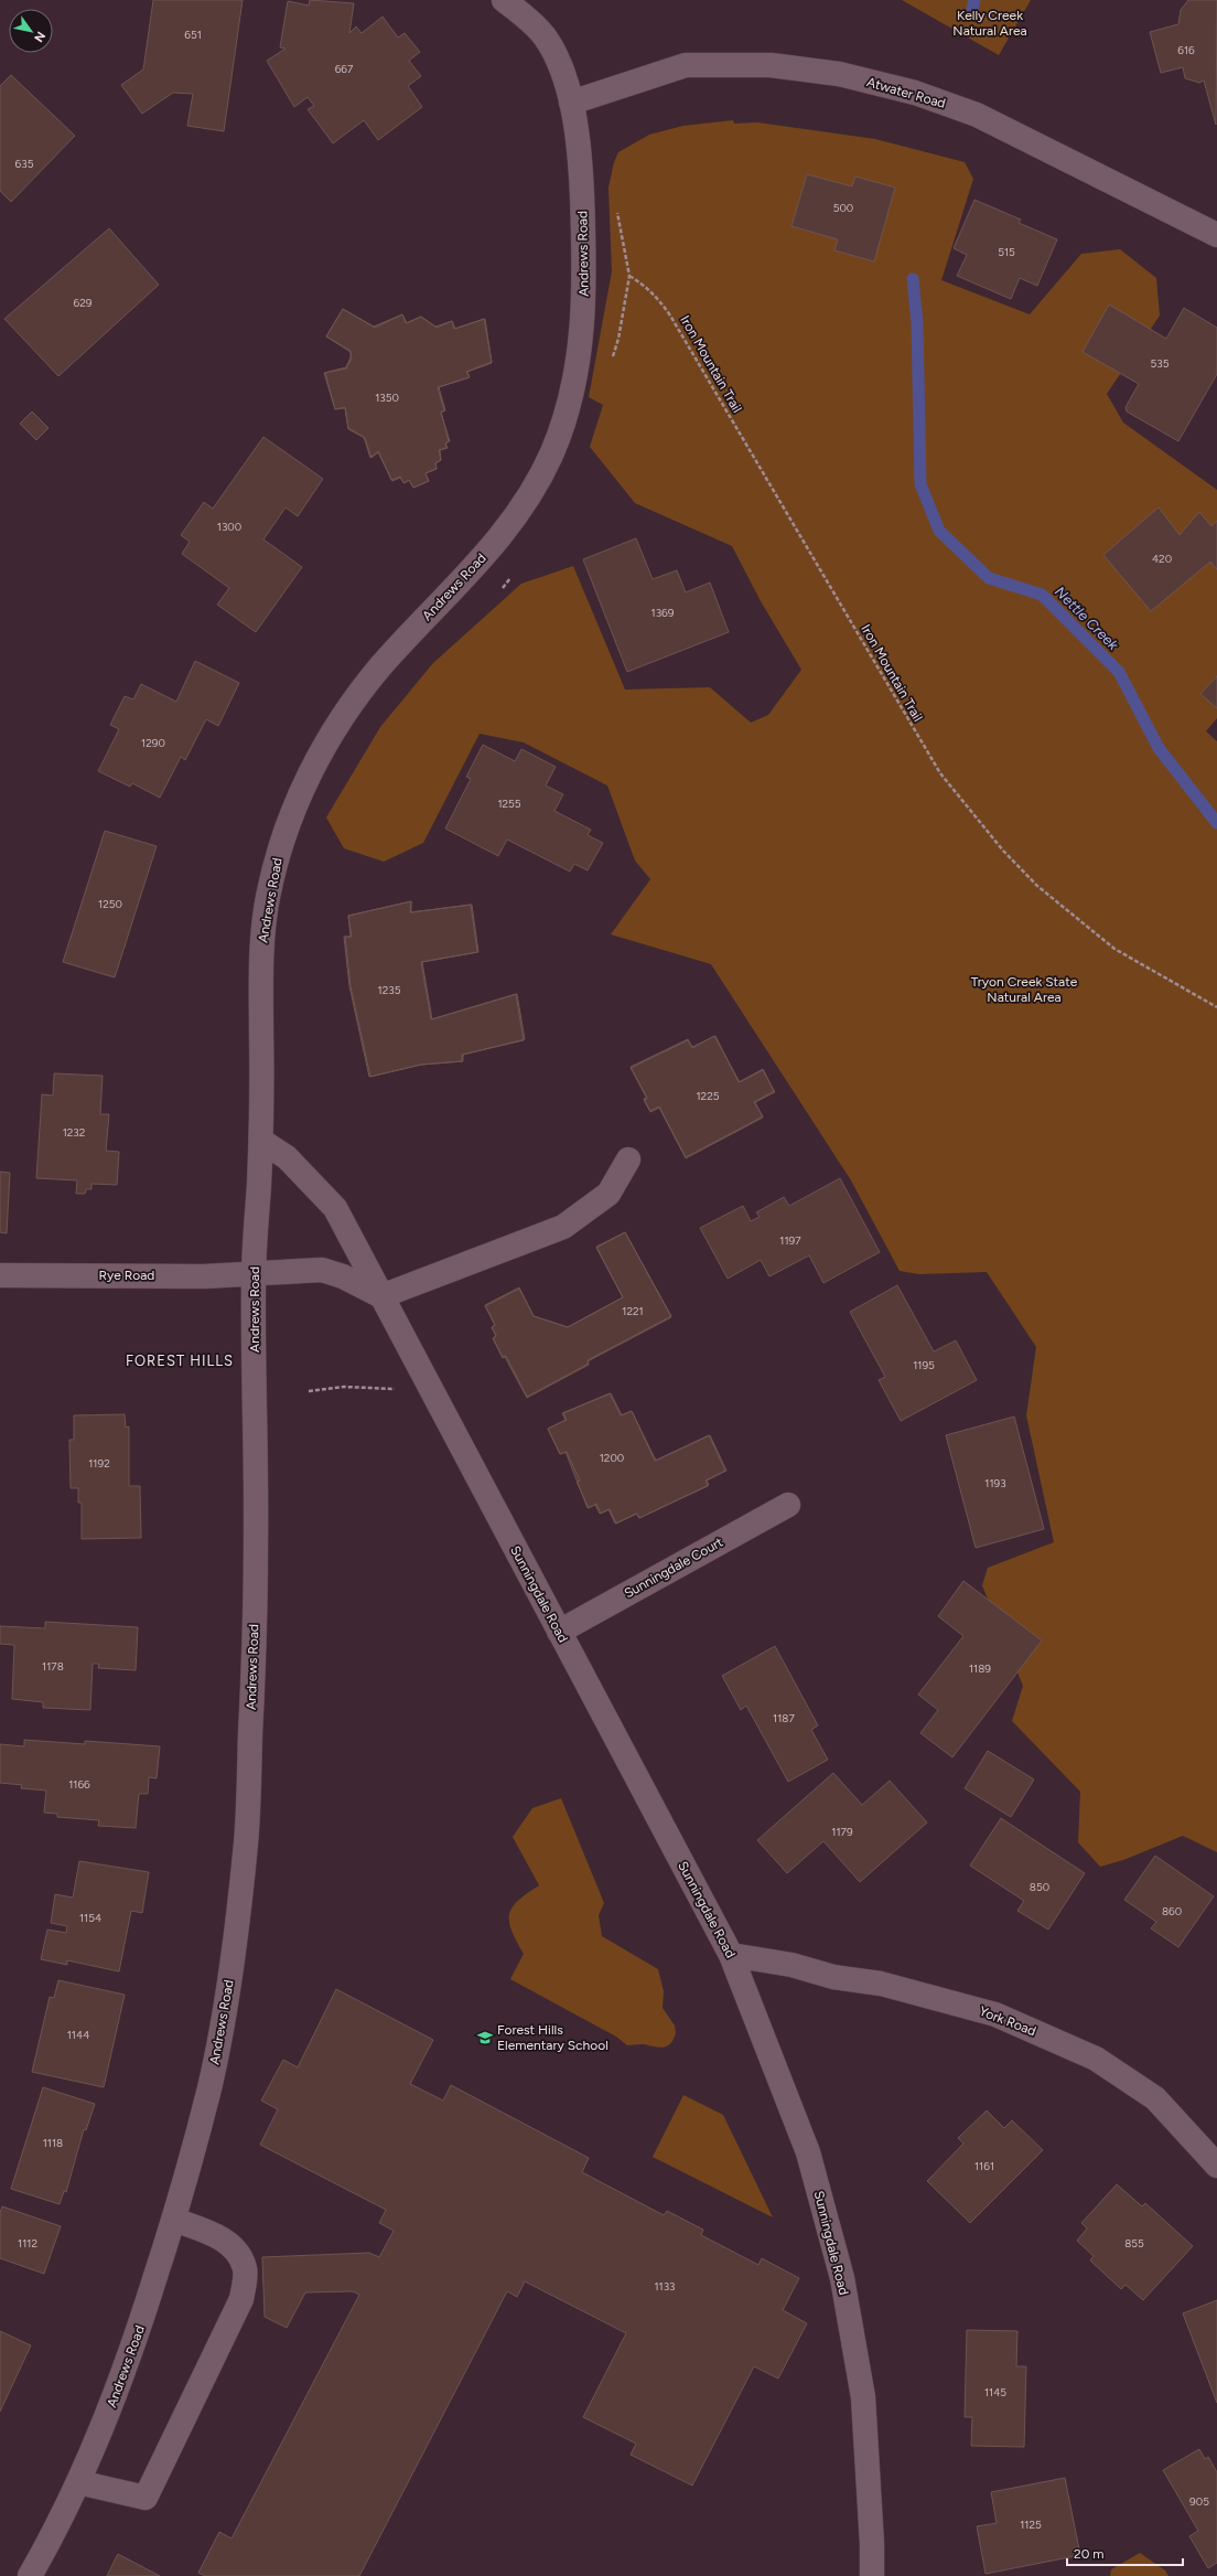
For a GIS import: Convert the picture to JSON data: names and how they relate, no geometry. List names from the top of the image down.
{
  "streets": {
    "street": [
      "Atwater Road",
      "Andrews Road",
      "Rye Road",
      "Sunningdale Court",
      "Sunningdale Road",
      "York Road"
    ],
    "path": ["Iron Mountain Trail"]
  },
  "crossings": [
    ["Atwater Road", "Andrews Road"],
    ["Andrews Road", "Rye Road"],
    ["Andrews Road", "Sunningdale Road"],
    ["Sunningdale Court", "Sunningdale Road"],
    ["Sunningdale Road", "York Road"]
  ],
  "districts": ["FOREST HILLS"],
  "water": ["Nettle Creek"],
  "parks": ["Kelly Creek Natural Area", "Tryon Creek State Natural Area"],
  "places": {
    "school or university": ["Forest Hills Elementary School"]
  },
  "house_numbers": [
    "651",
    "616",
    "667",
    "635",
    "500",
    "515",
    "629",
    "535",
    "1350",
    "1300",
    "420",
    "1369",
    "1290",
    "1255",
    "1250",
    "1235",
    "1225",
    "1232",
    "1197",
    "1221",
    "1195",
    "1200",
    "1192",
    "1193",
    "1178",
    "1189",
    "1187",
    "1166",
    "1179",
    "850",
    "860",
    "1154",
    "1144",
    "1118",
    "1161",
    "1112",
    "855",
    "1133",
    "1145",
    "905",
    "1125"
  ],
  "scale_bar": "20 m",
  "north": "bottom right"
}
